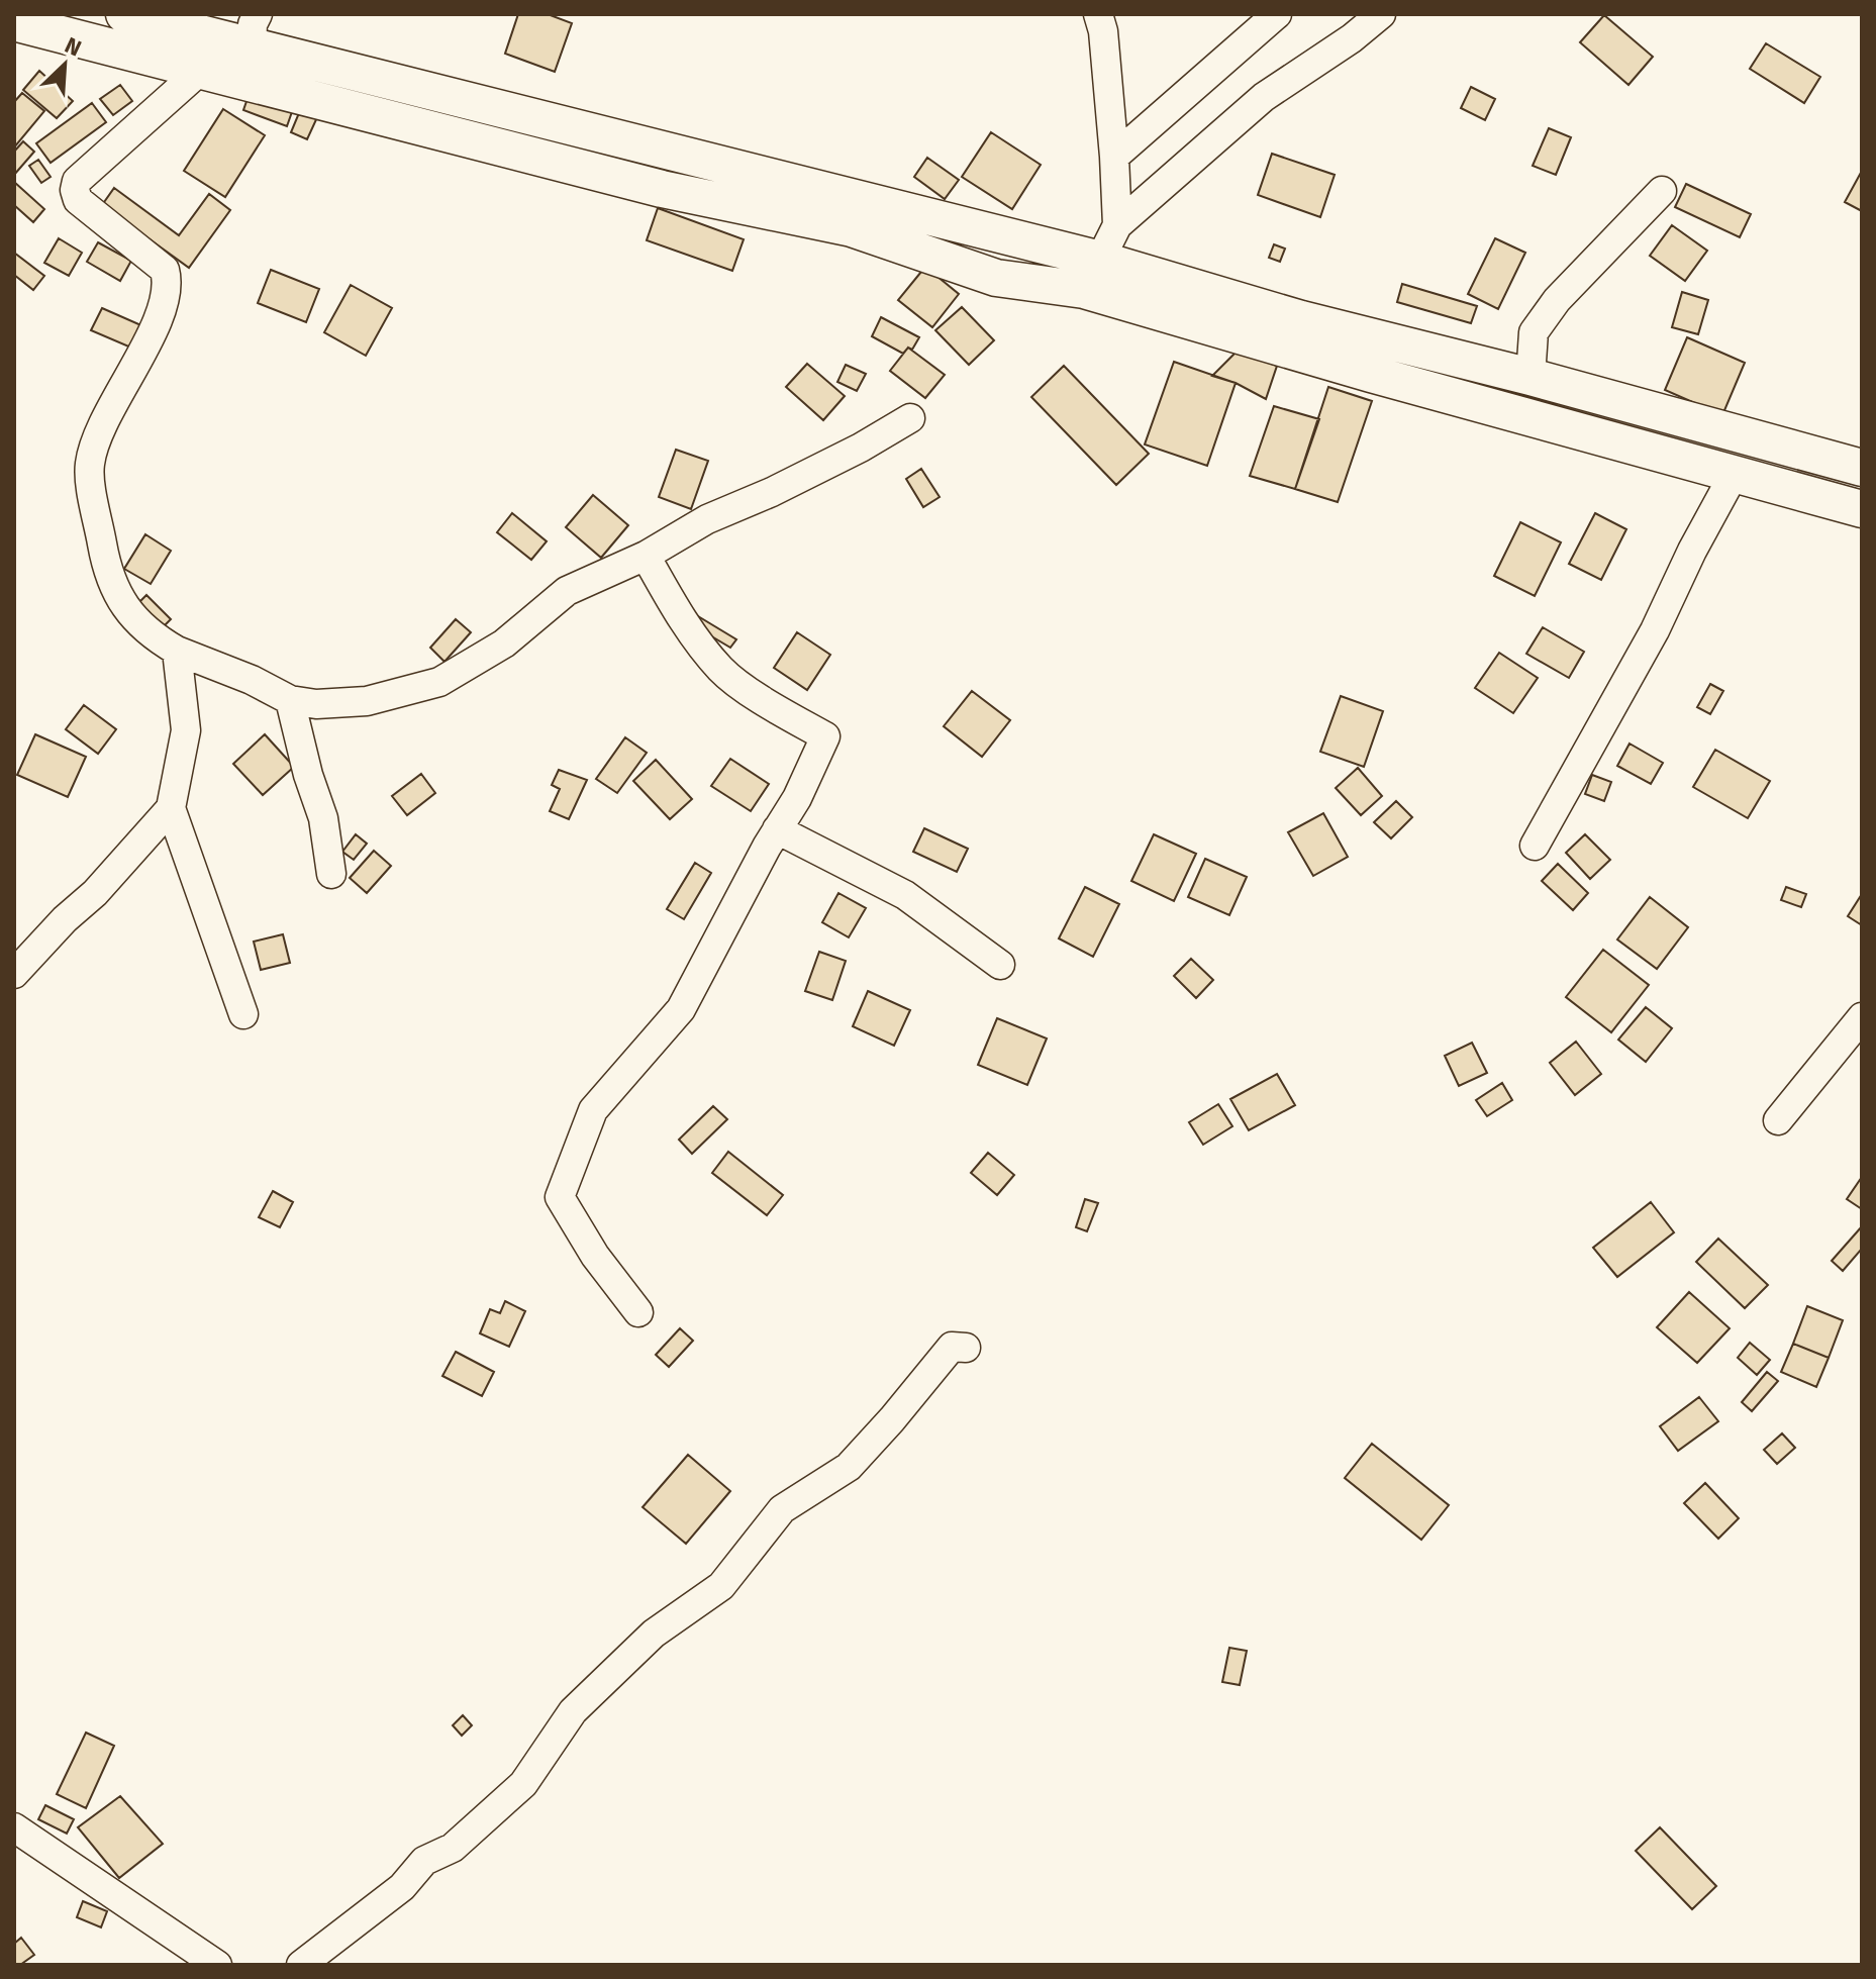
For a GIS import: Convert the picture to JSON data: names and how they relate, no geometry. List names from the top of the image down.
{
  "north": "top right"
}
